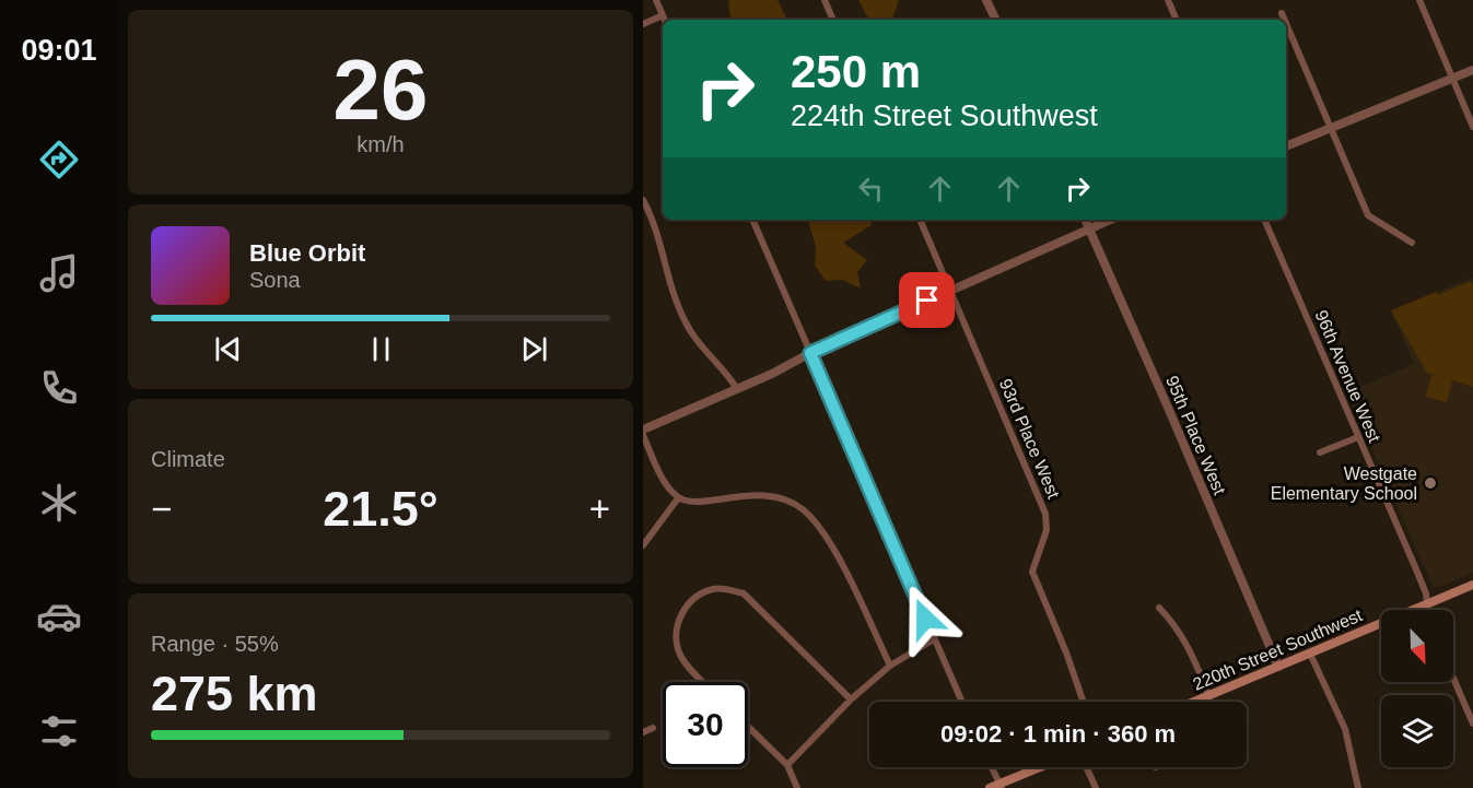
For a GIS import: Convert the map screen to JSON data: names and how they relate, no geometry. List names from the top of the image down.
{
  "streets": {
    "main road": ["220th Street Southwest"],
    "street": ["96th Avenue West", "95th Place West", "93rd Place West"]
  },
  "crossings": [
    ["96th Avenue West", "220th Street Southwest"],
    ["95th Place West", "220th Street Southwest"]
  ],
  "places": ["Westgate Elementary School"],
  "north": "bottom right",
  "page": {
    "tabs": "09:01",
    "tile": [
      ["26", "km/h"],
      "Climate",
      ["Range · 55%", "275 km"]
    ],
    "turn": ["250 m", "224th Street Southwest"],
    "song": ["Blue Orbit", "Sona"],
    "heat": ["−", "21.5°", "+"],
    "limit": "30",
    "trip": "09:02 · 1 min · 360 m"
  }
}
